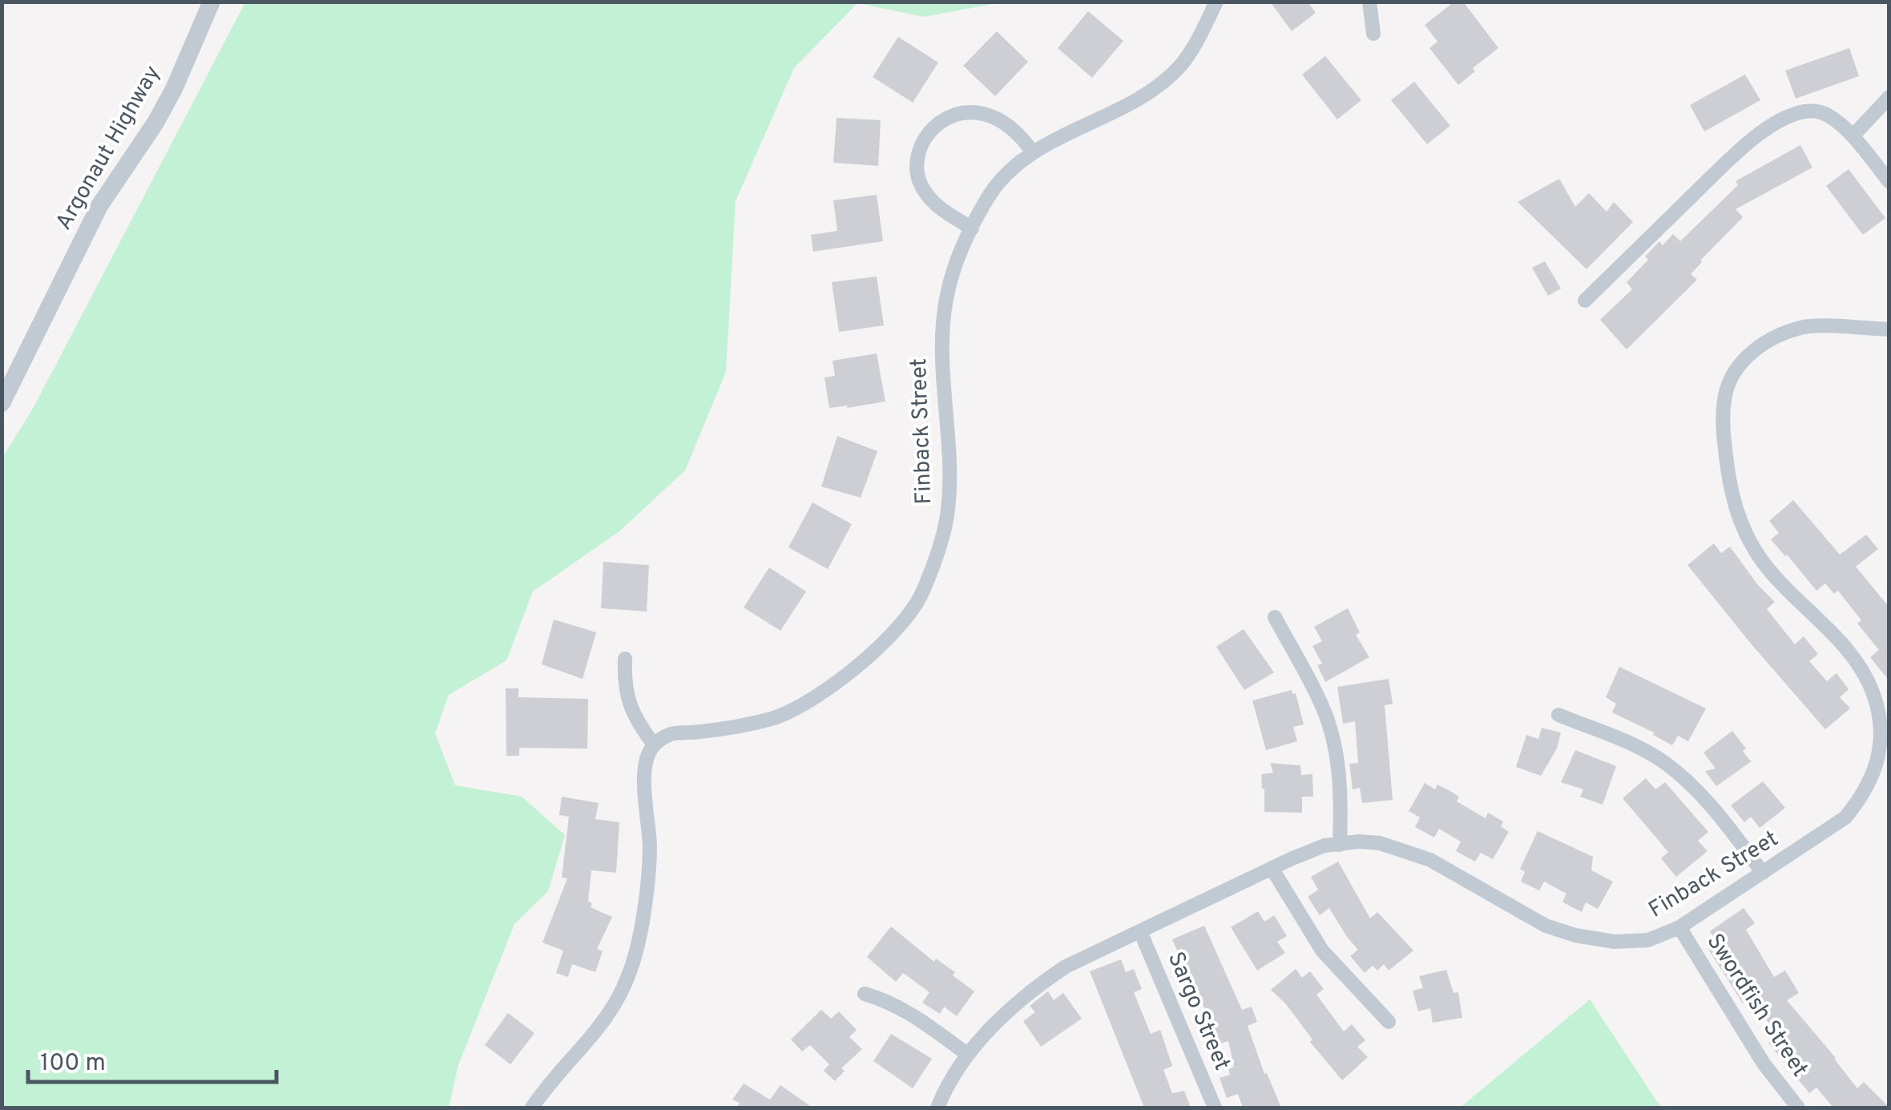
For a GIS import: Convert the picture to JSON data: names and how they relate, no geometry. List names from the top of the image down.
{
  "streets": {
    "street": [
      "Argonaut Highway",
      "Finback Street",
      "Swordfish Street",
      "Sargo Street"
    ]
  },
  "crossings": [
    ["Finback Street", "Swordfish Street"],
    ["Finback Street", "Sargo Street"]
  ],
  "scale_bar": "100 m"
}
